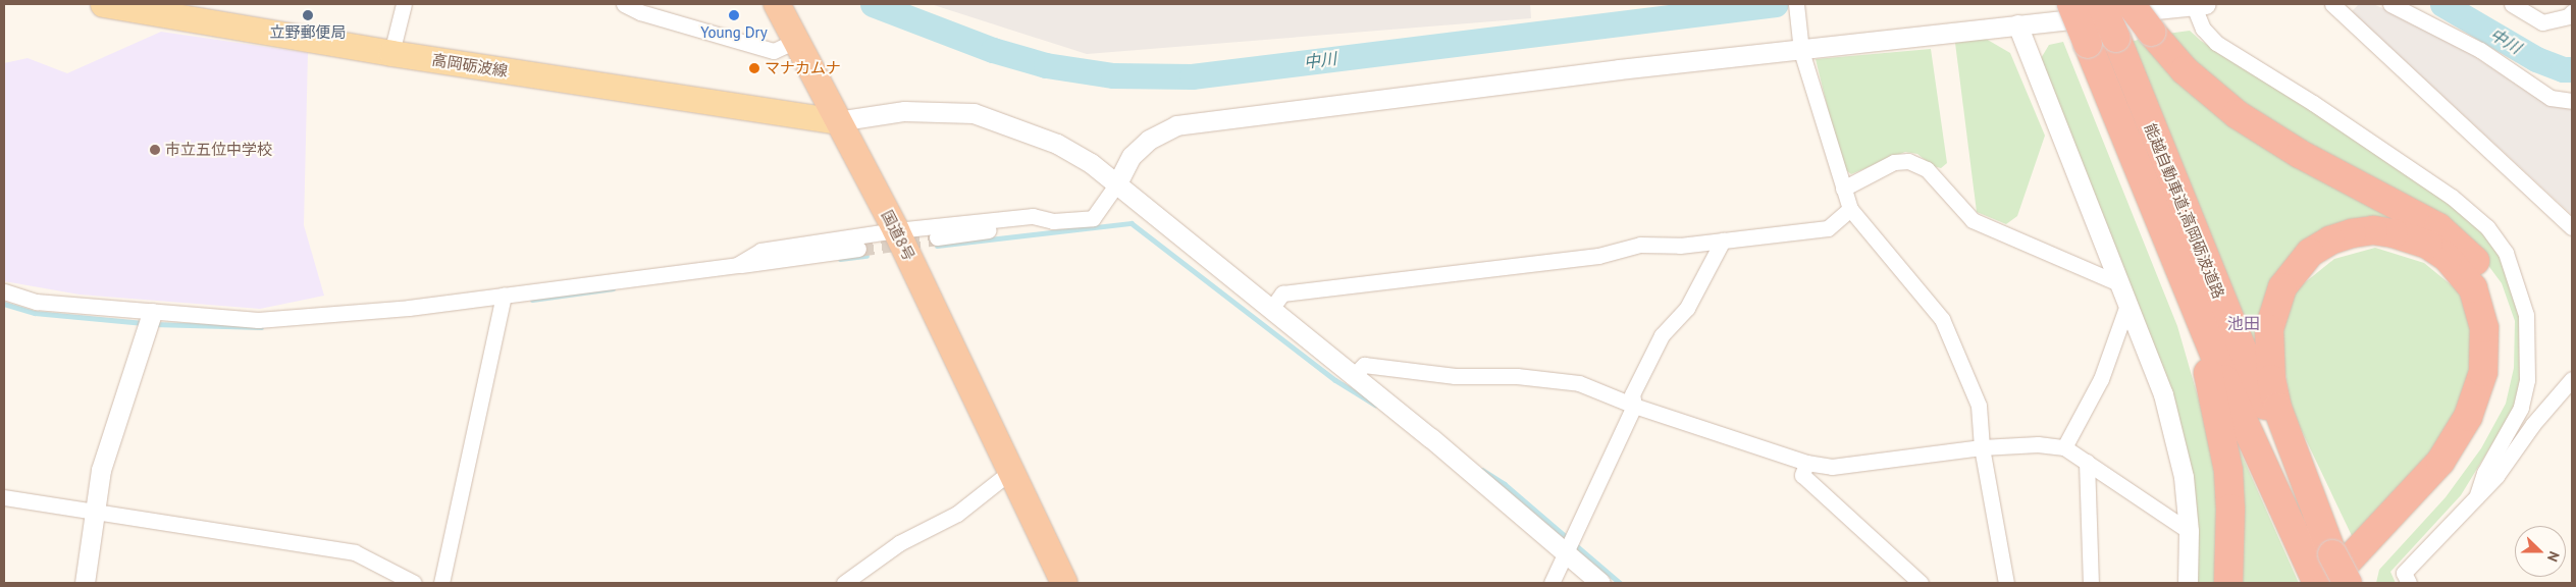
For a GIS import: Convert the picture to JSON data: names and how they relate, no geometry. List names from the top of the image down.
{
  "streets": {
    "highway": ["能越自動車道;高岡砺波道路", "国道8号"],
    "main road": ["高岡砺波線"]
  },
  "crossings": [
    ["高岡砺波線", "国道8号"]
  ],
  "districts": ["池田"],
  "water": ["中川"],
  "places": [
    "立野郵便局",
    "Young Dry",
    "マナカムナ",
    "市立五位中学校"
  ],
  "north": "right"
}
